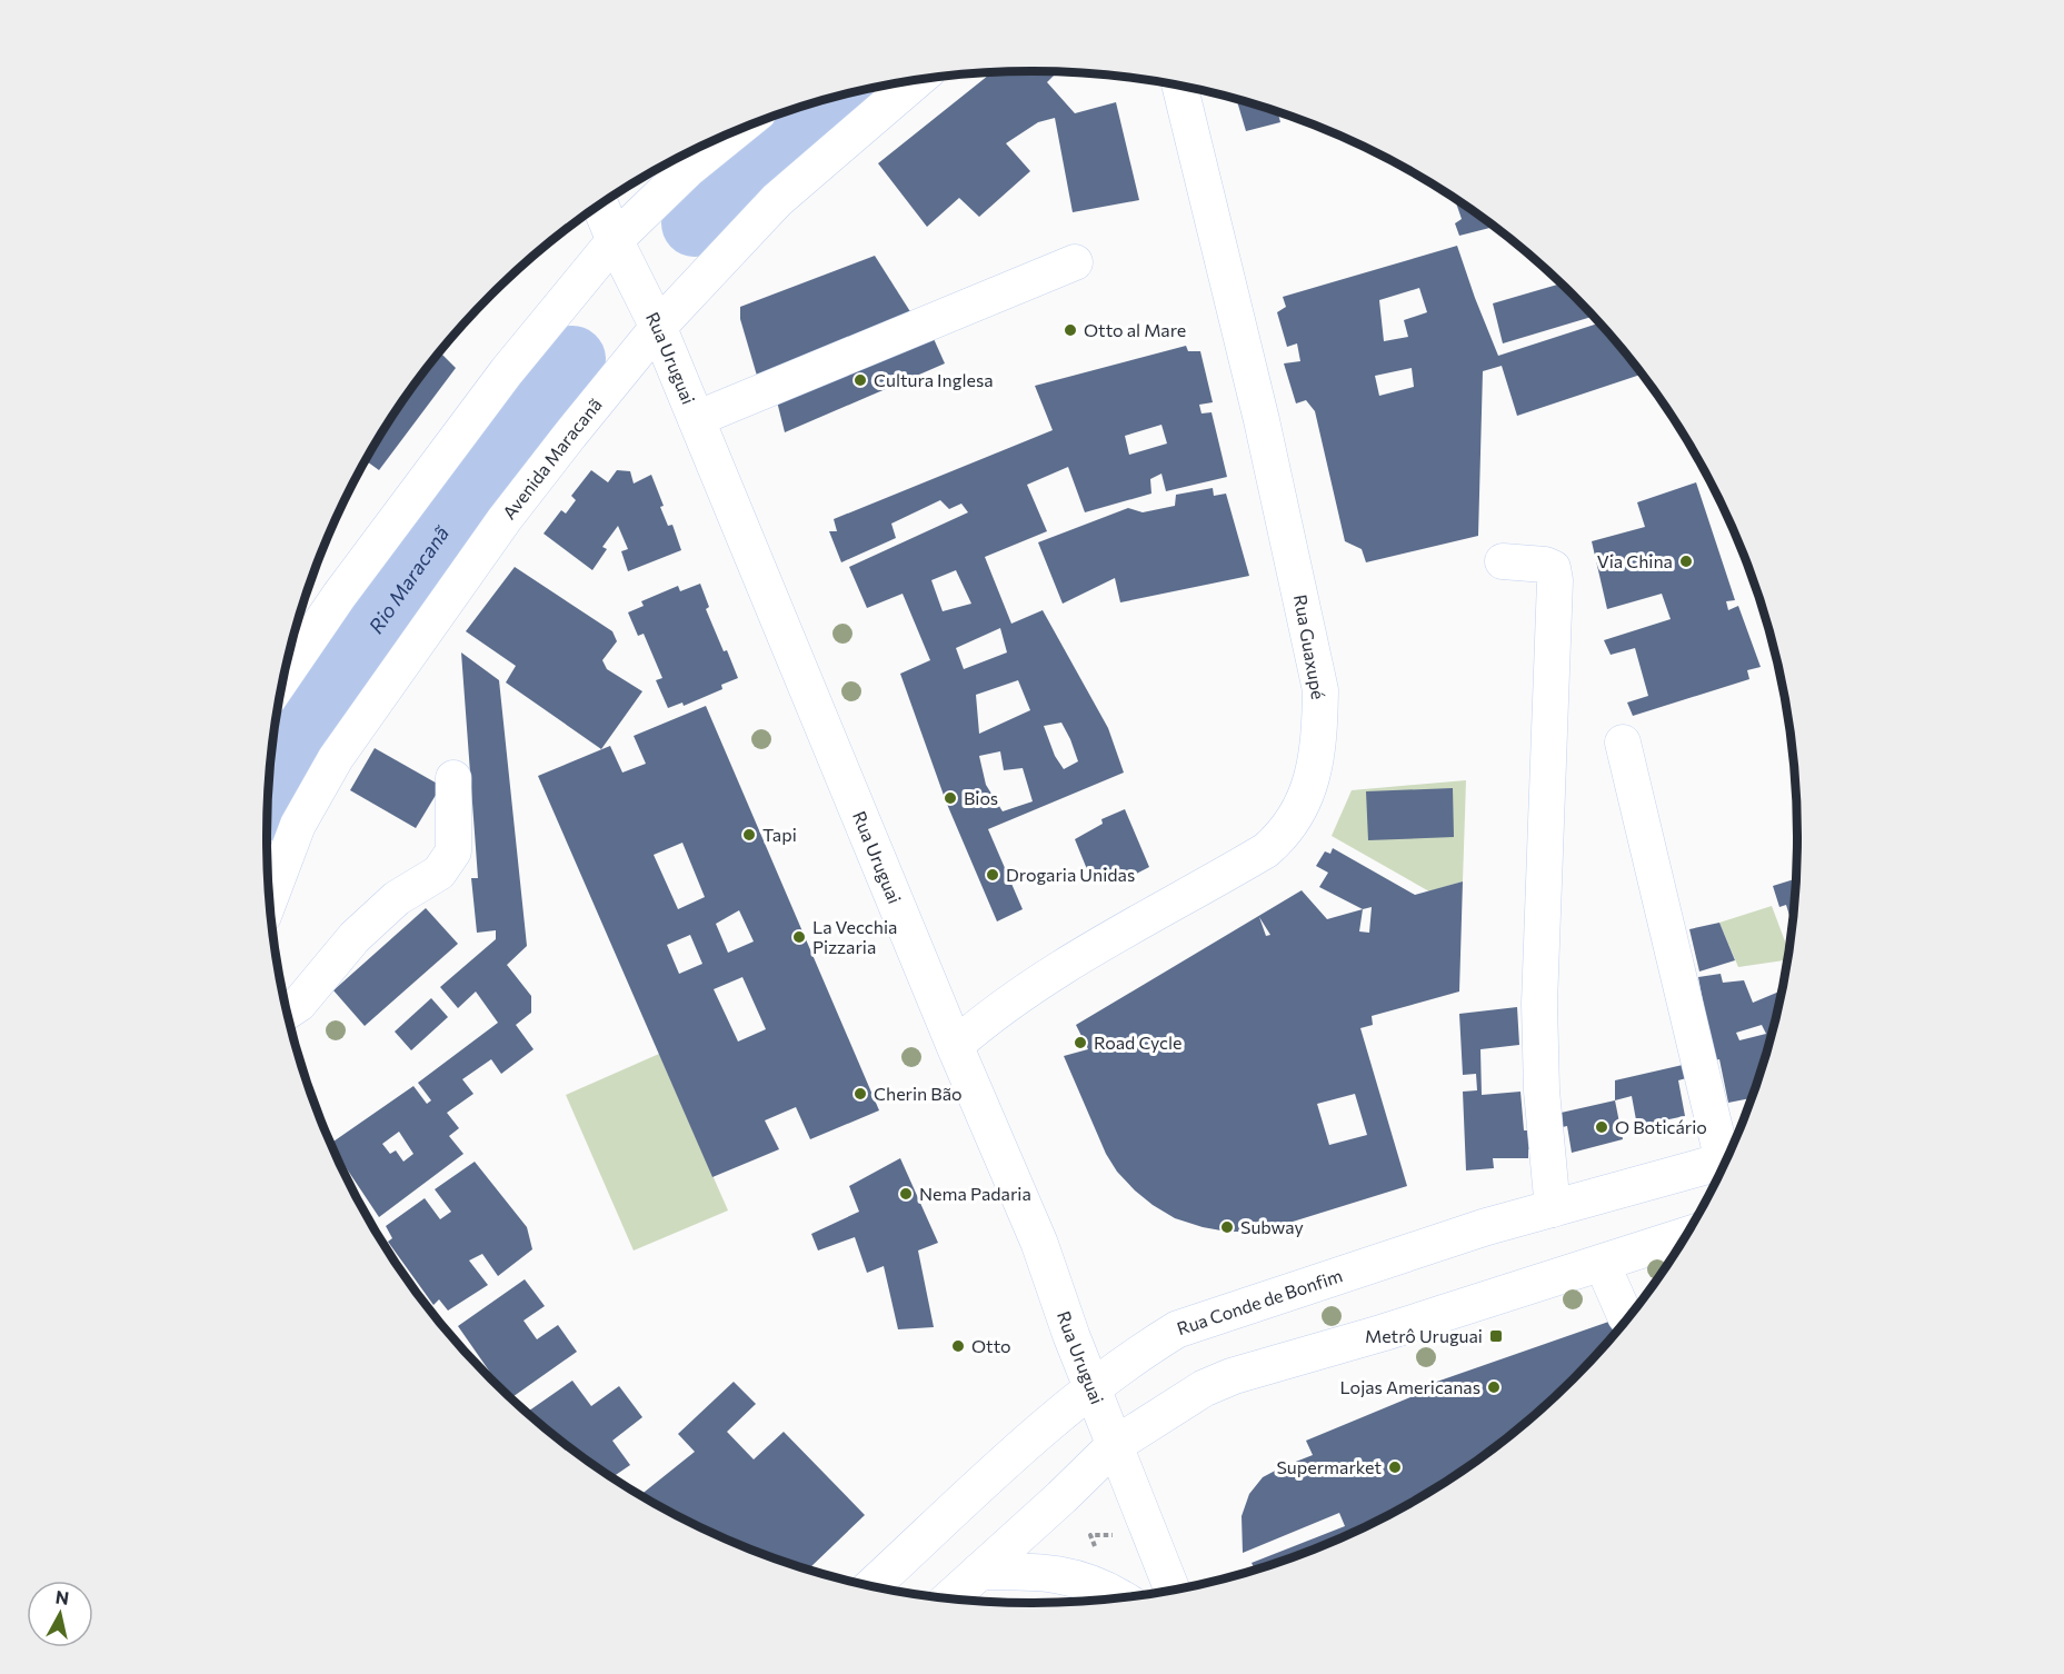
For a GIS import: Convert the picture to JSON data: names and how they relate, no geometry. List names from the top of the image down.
{
  "streets": {
    "main road": ["Rua Uruguai", "Avenida Maracanã", "Rua Conde de Bonfim"],
    "street": ["Rua Guaxupé"]
  },
  "crossings": [
    ["Rua Uruguai", "Avenida Maracanã"],
    ["Rua Uruguai", "Rua Guaxupé"],
    ["Rua Uruguai", "Rua Conde de Bonfim"]
  ],
  "water": ["Rio Maracanã"],
  "places": {
    "other": [
      "Otto al Mare",
      "Cultura Inglesa",
      "Via China",
      "Bios",
      "Tapi",
      "Drogaria Unidas",
      "La Vecchia Pizzaria",
      "Road Cycle",
      "Cherin Bão",
      "O Boticário",
      "Nema Padaria",
      "Subway",
      "Otto",
      "Lojas Americanas",
      "Supermarket"
    ],
    "transit": ["Metrô Uruguai"]
  },
  "north": "top"
}
